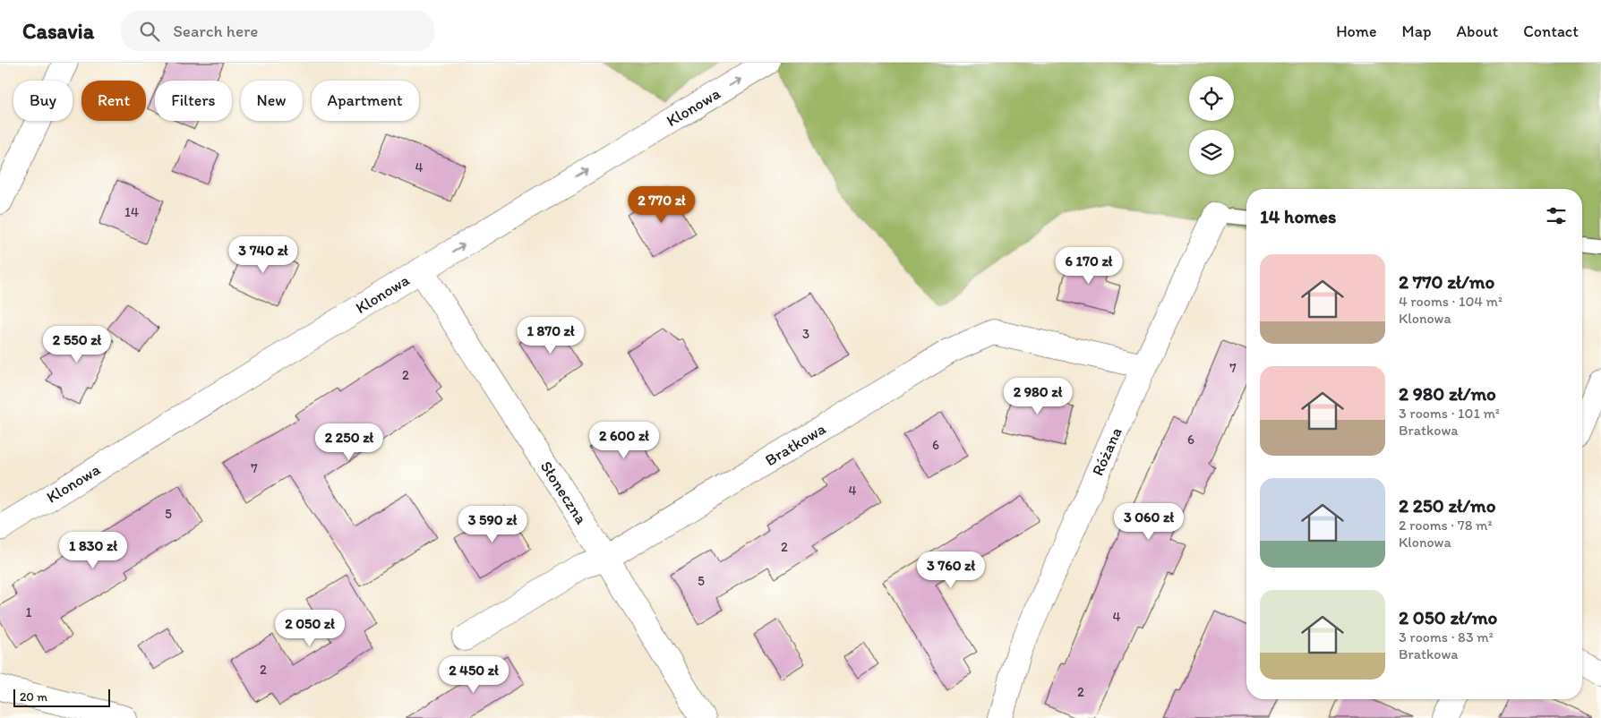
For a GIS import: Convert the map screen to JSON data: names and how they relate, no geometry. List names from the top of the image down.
{
  "streets": {
    "street": [
      "Klonowa",
      "Bratkowa",
      "Różana",
      "Słoneczna"
    ]
  },
  "crossings": [
    ["Klonowa", "Słoneczna"],
    ["Bratkowa", "Różana"],
    ["Bratkowa", "Słoneczna"]
  ],
  "one_way": ["Klonowa"],
  "house_numbers": [
    "4",
    "14",
    "3",
    "7",
    "2",
    "6",
    "6",
    "7",
    "4",
    "5",
    "2",
    "5",
    "1",
    "4",
    "2",
    "2"
  ],
  "scale_bar": "20 m",
  "page": {
    "header": "Casavia",
    "search": "Search here",
    "nav": [
      "Home",
      "Map",
      "About",
      "Contact"
    ],
    "chip": [
      "Buy",
      "Rent",
      "Filters",
      "New",
      "Apartment"
    ],
    "price": [
      "2 770 zł",
      "3 740 zł",
      "6 170 zł",
      "1 870 zł",
      "2 550 zł",
      "2 980 zł",
      "2 600 zł",
      "2 250 zł",
      "3 060 zł",
      "3 590 zł",
      "1 830 zł",
      "3 760 zł",
      "2 050 zł",
      "2 450 zł"
    ],
    "heading": "14 homes",
    "list": [
      {
        "name": "2 770 zł/mo",
        "note": "4 rooms · 104 m² · Klonowa"
      },
      {
        "name": "2 980 zł/mo",
        "note": "3 rooms · 101 m² · Bratkowa"
      },
      {
        "name": "2 250 zł/mo",
        "note": "2 rooms · 78 m² · Klonowa"
      },
      {
        "name": "2 050 zł/mo",
        "note": "3 rooms · 83 m² · Bratkowa"
      }
    ],
    "scale": "20 m"
  }
}
